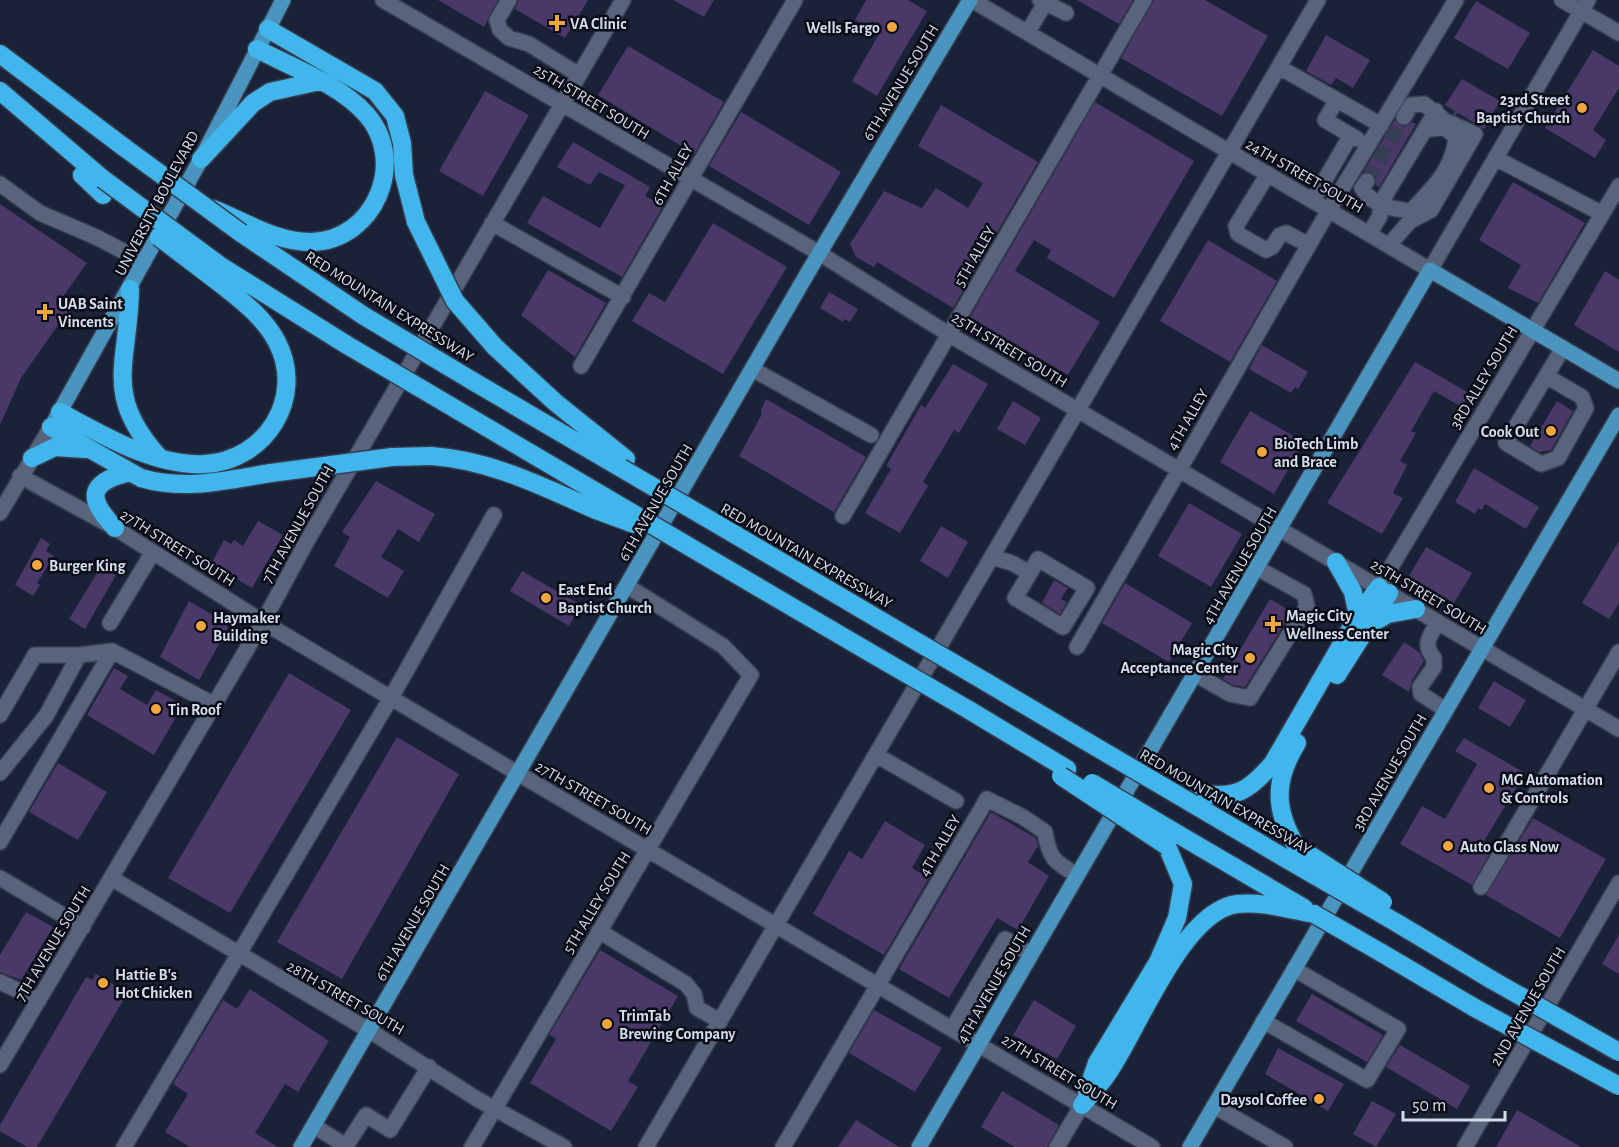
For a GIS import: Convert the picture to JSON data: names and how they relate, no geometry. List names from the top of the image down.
{
  "streets": {
    "highway": ["RED MOUNTAIN EXPRESSWAY"],
    "main road": [
      "6TH AVENUE SOUTH",
      "24TH STREET SOUTH",
      "UNIVERSITY BOULEVARD",
      "4TH AVENUE SOUTH",
      "3RD AVENUE SOUTH"
    ],
    "street": [
      "25TH STREET SOUTH",
      "6TH ALLEY",
      "5TH ALLEY",
      "3RD ALLEY SOUTH",
      "4TH ALLEY",
      "7TH AVENUE SOUTH",
      "27TH STREET SOUTH",
      "5TH ALLEY SOUTH",
      "28TH STREET SOUTH",
      "2ND AVENUE SOUTH"
    ]
  },
  "crossings": [
    ["6TH AVENUE SOUTH", "25TH STREET SOUTH"],
    ["6TH AVENUE SOUTH", "24TH STREET SOUTH"],
    ["6TH AVENUE SOUTH", "27TH STREET SOUTH"],
    ["6TH AVENUE SOUTH", "5TH ALLEY SOUTH"],
    ["6TH AVENUE SOUTH", "28TH STREET SOUTH"],
    ["25TH STREET SOUTH", "6TH ALLEY"],
    ["25TH STREET SOUTH", "5TH ALLEY"],
    ["25TH STREET SOUTH", "3RD ALLEY SOUTH"],
    ["25TH STREET SOUTH", "4TH ALLEY"],
    ["25TH STREET SOUTH", "7TH AVENUE SOUTH"],
    ["25TH STREET SOUTH", "4TH AVENUE SOUTH"],
    ["25TH STREET SOUTH", "3RD AVENUE SOUTH"],
    ["24TH STREET SOUTH", "5TH ALLEY"],
    ["24TH STREET SOUTH", "3RD ALLEY SOUTH"],
    ["24TH STREET SOUTH", "4TH ALLEY"],
    ["24TH STREET SOUTH", "4TH AVENUE SOUTH"],
    ["UNIVERSITY BOULEVARD", "27TH STREET SOUTH"],
    ["4TH ALLEY", "27TH STREET SOUTH"],
    ["4TH ALLEY", "4TH AVENUE SOUTH"],
    ["7TH AVENUE SOUTH", "27TH STREET SOUTH"],
    ["7TH AVENUE SOUTH", "28TH STREET SOUTH"],
    ["27TH STREET SOUTH", "4TH AVENUE SOUTH"],
    ["27TH STREET SOUTH", "5TH ALLEY SOUTH"],
    ["5TH ALLEY SOUTH", "28TH STREET SOUTH"]
  ],
  "places": {
    "health": ["VA Clinic", "UAB Saint Vincents", "Magic City Wellness Center"],
    "other": [
      "Wells Fargo",
      "23rd Street Baptist Church",
      "Cook Out",
      "BioTech Limb and Brace",
      "Burger King",
      "East End Baptist Church",
      "Haymaker Building",
      "Magic City Acceptance Center",
      "Tin Roof",
      "MG Automation & Controls",
      "Auto Glass Now",
      "Hattie B's Hot Chicken",
      "TrimTab Brewing Company",
      "Daysol Coffee"
    ]
  },
  "scale_bar": "50 m"
}
